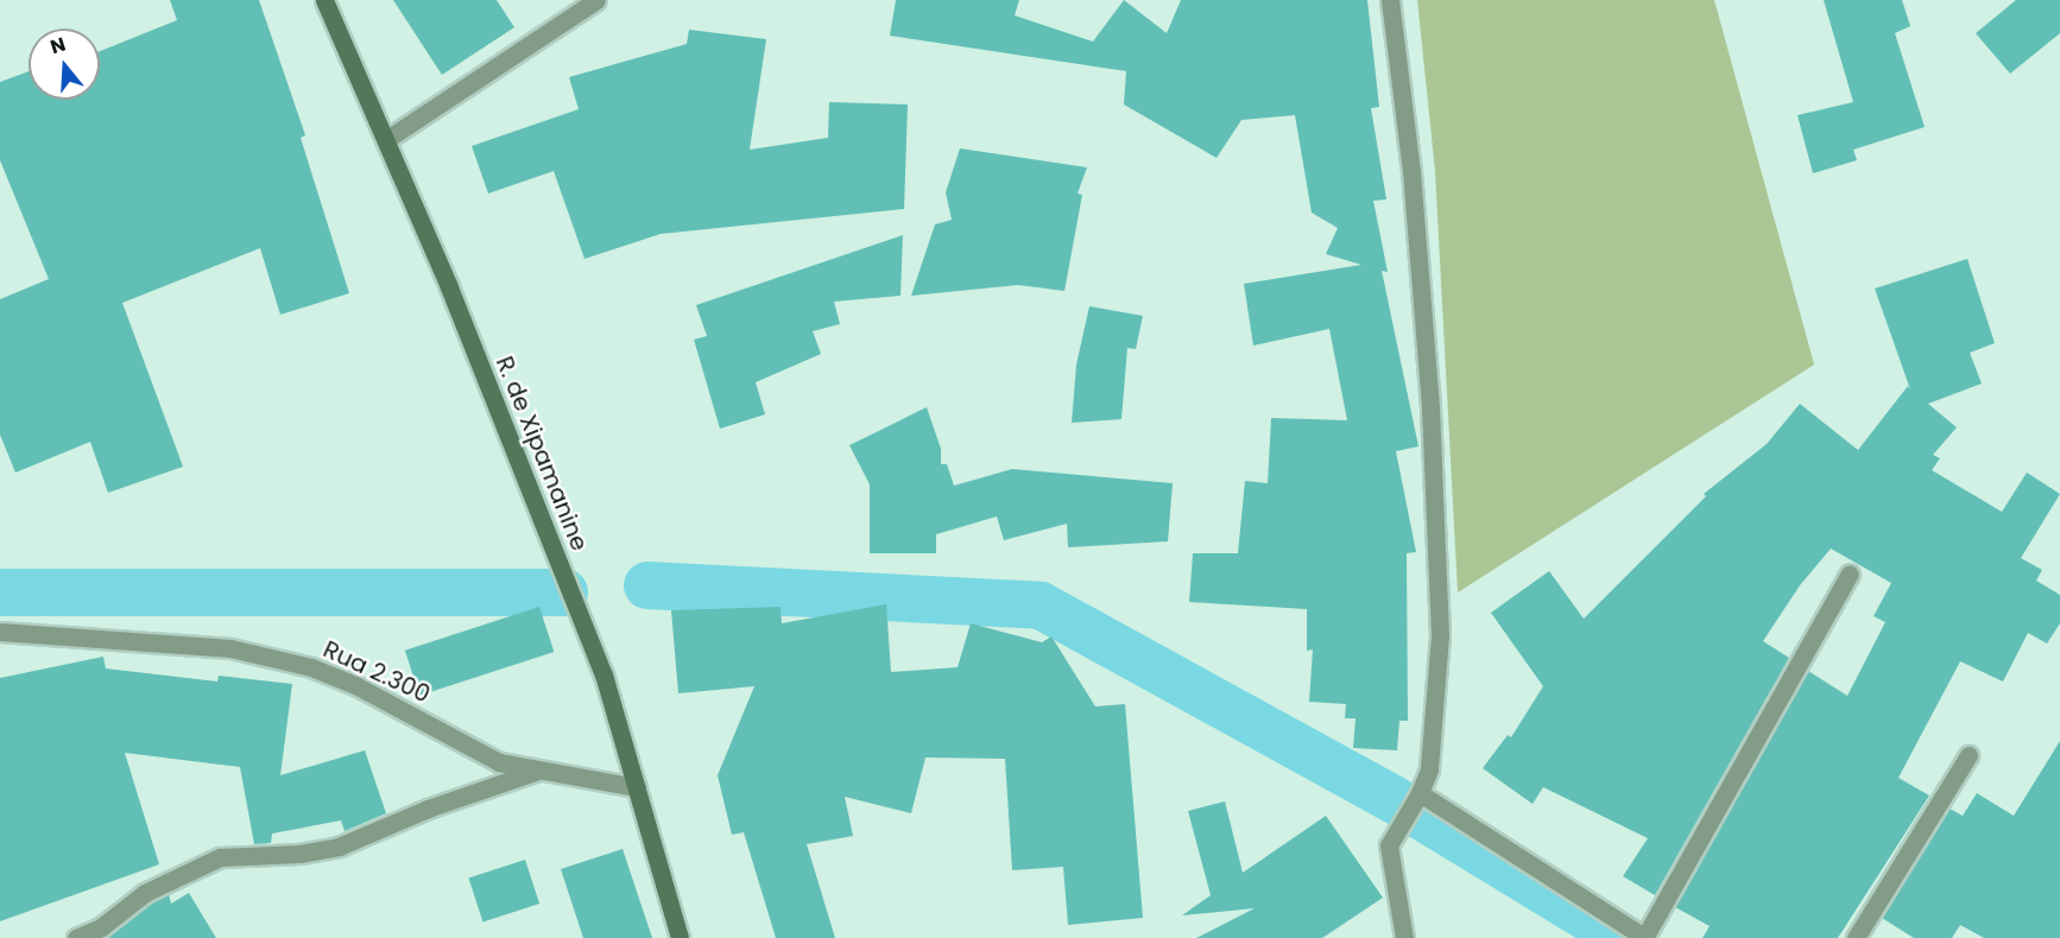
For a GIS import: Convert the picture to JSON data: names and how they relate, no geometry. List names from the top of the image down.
{
  "streets": {
    "street": ["R. de Xipamanine", "Rua 2.300"]
  },
  "crossings": [
    ["R. de Xipamanine", "Rua 2.300"]
  ],
  "north": "top"
}
